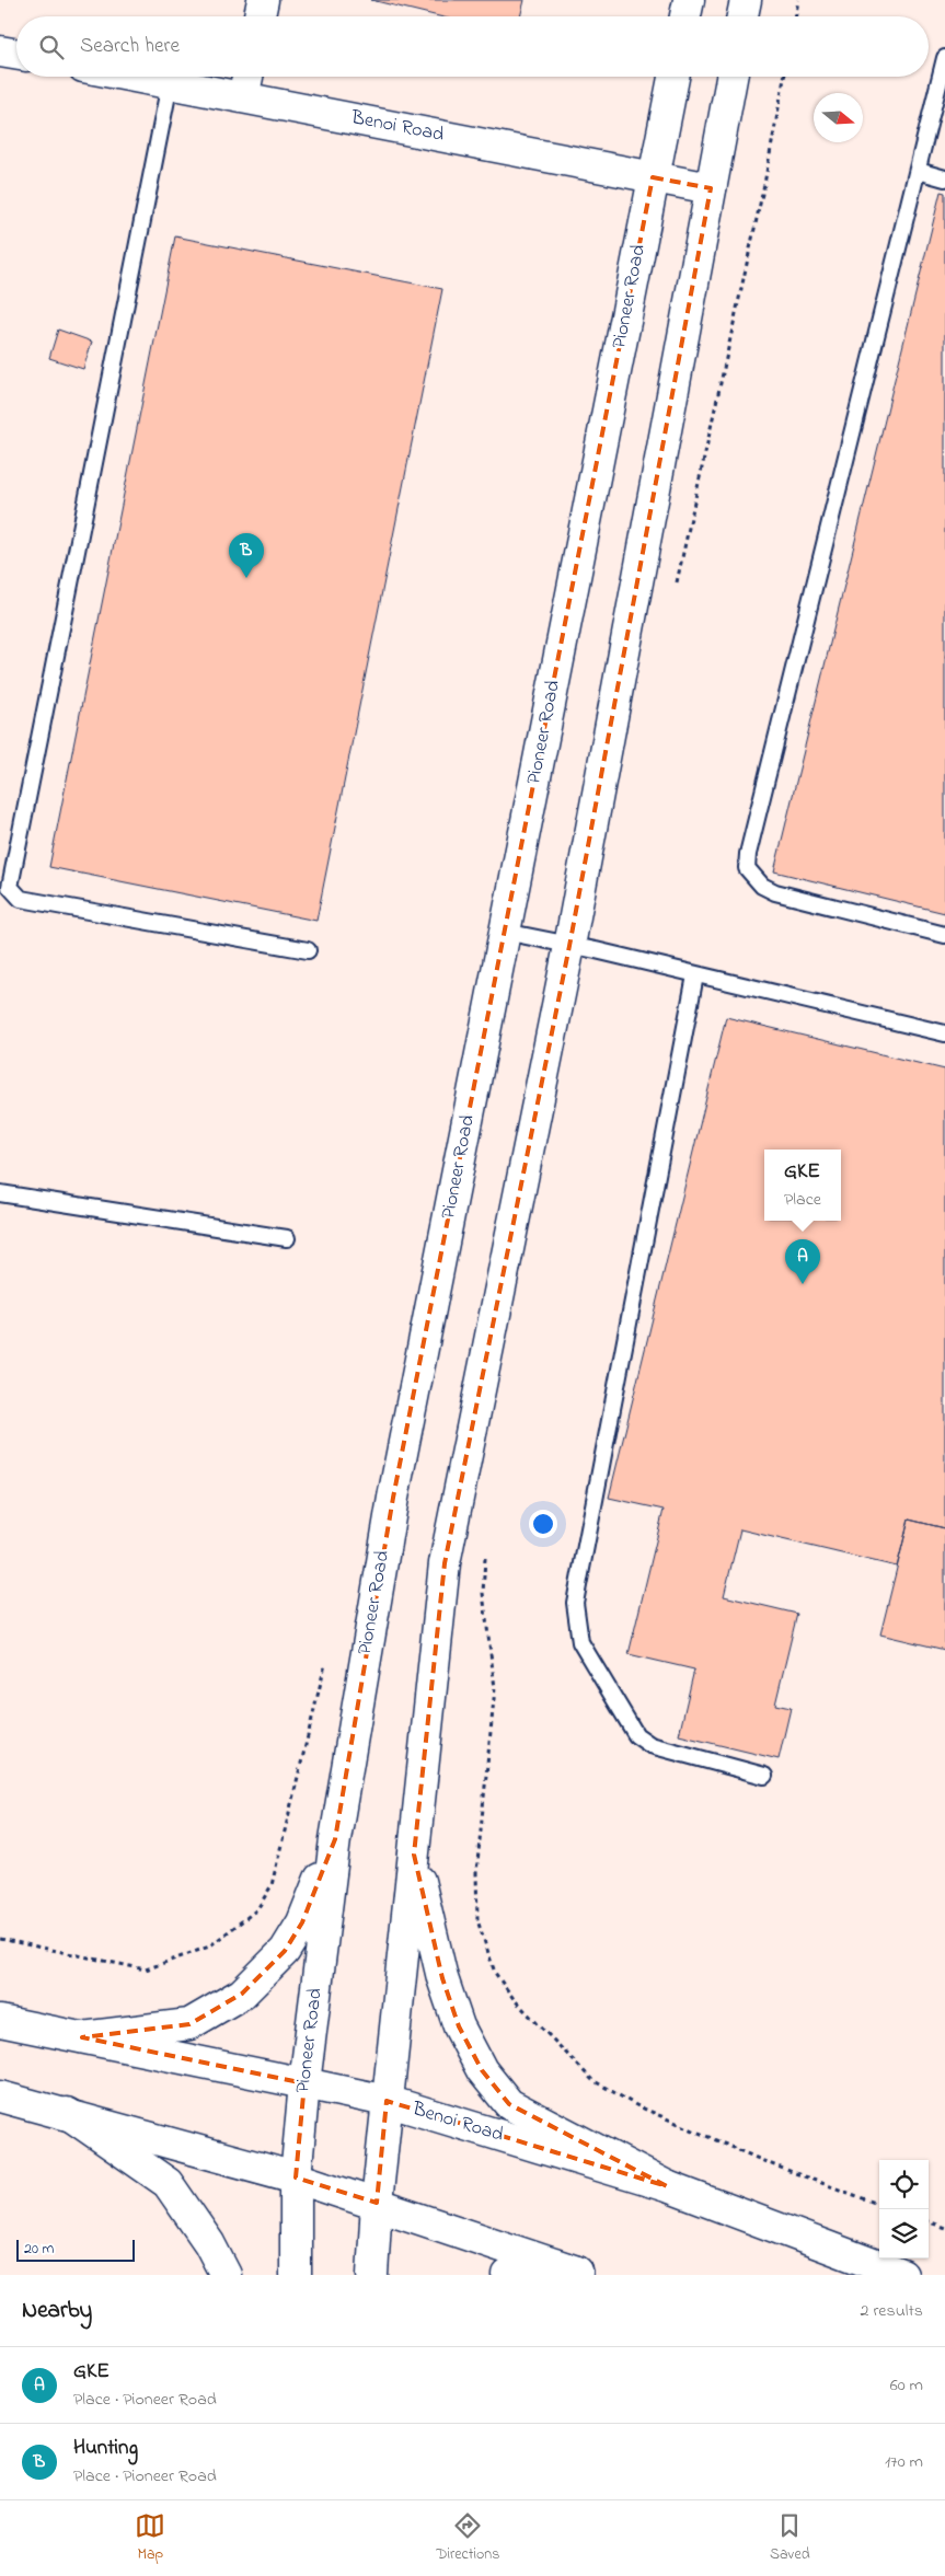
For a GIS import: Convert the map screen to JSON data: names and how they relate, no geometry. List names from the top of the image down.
{
  "streets": {
    "main road": ["Benoi Road", "Pioneer Road"]
  },
  "crossings": [
    ["Benoi Road", "Pioneer Road"]
  ],
  "scale_bar": "20 m",
  "north": "right",
  "page": {
    "search": "Search here",
    "pins": ["B", "A"],
    "popup": ["GKE", "Place"],
    "scale": "20 m",
    "heading": ["Nearby", "2 results"],
    "list": [
      {
        "mark": "A",
        "name": "GKE",
        "note": "Place · Pioneer Road",
        "value": "60 m"
      },
      {
        "mark": "B",
        "name": "Hunting",
        "note": "Place · Pioneer Road",
        "value": "170 m"
      }
    ],
    "nav": ["Map", "Directions", "Saved"]
  }
}
